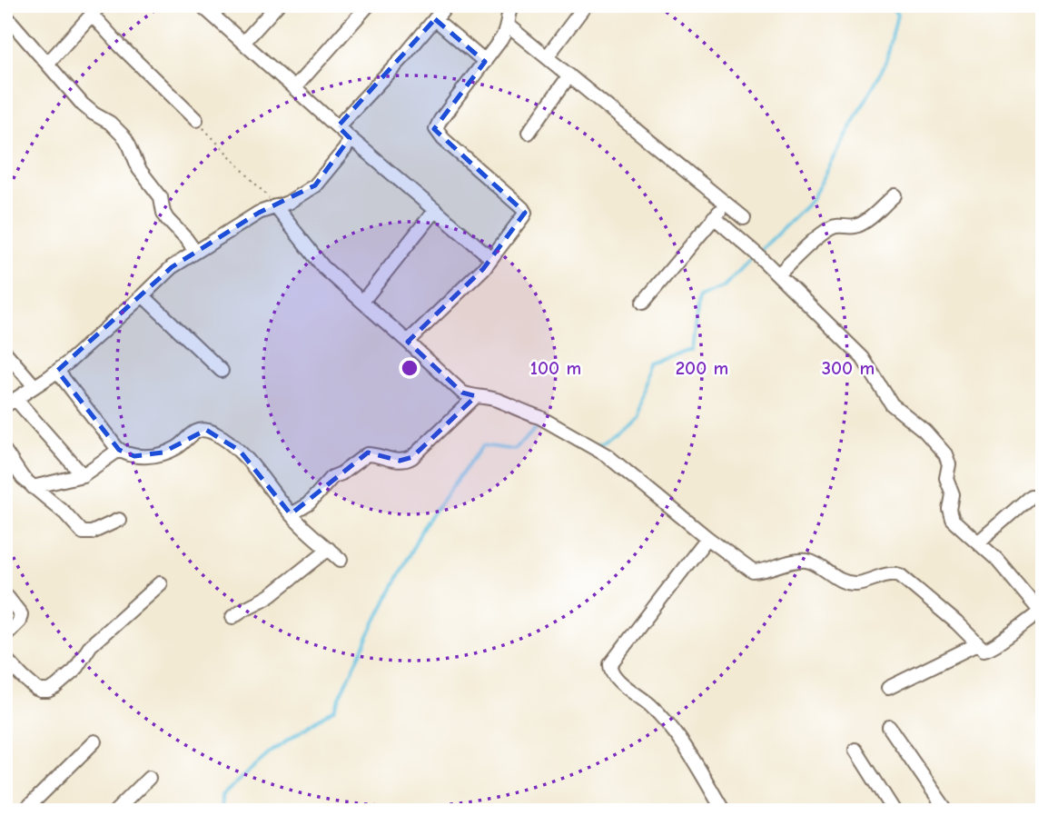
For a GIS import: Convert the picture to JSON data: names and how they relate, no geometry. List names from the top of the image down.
{
  "rings": ["100 m", "200 m", "300 m"]
}
